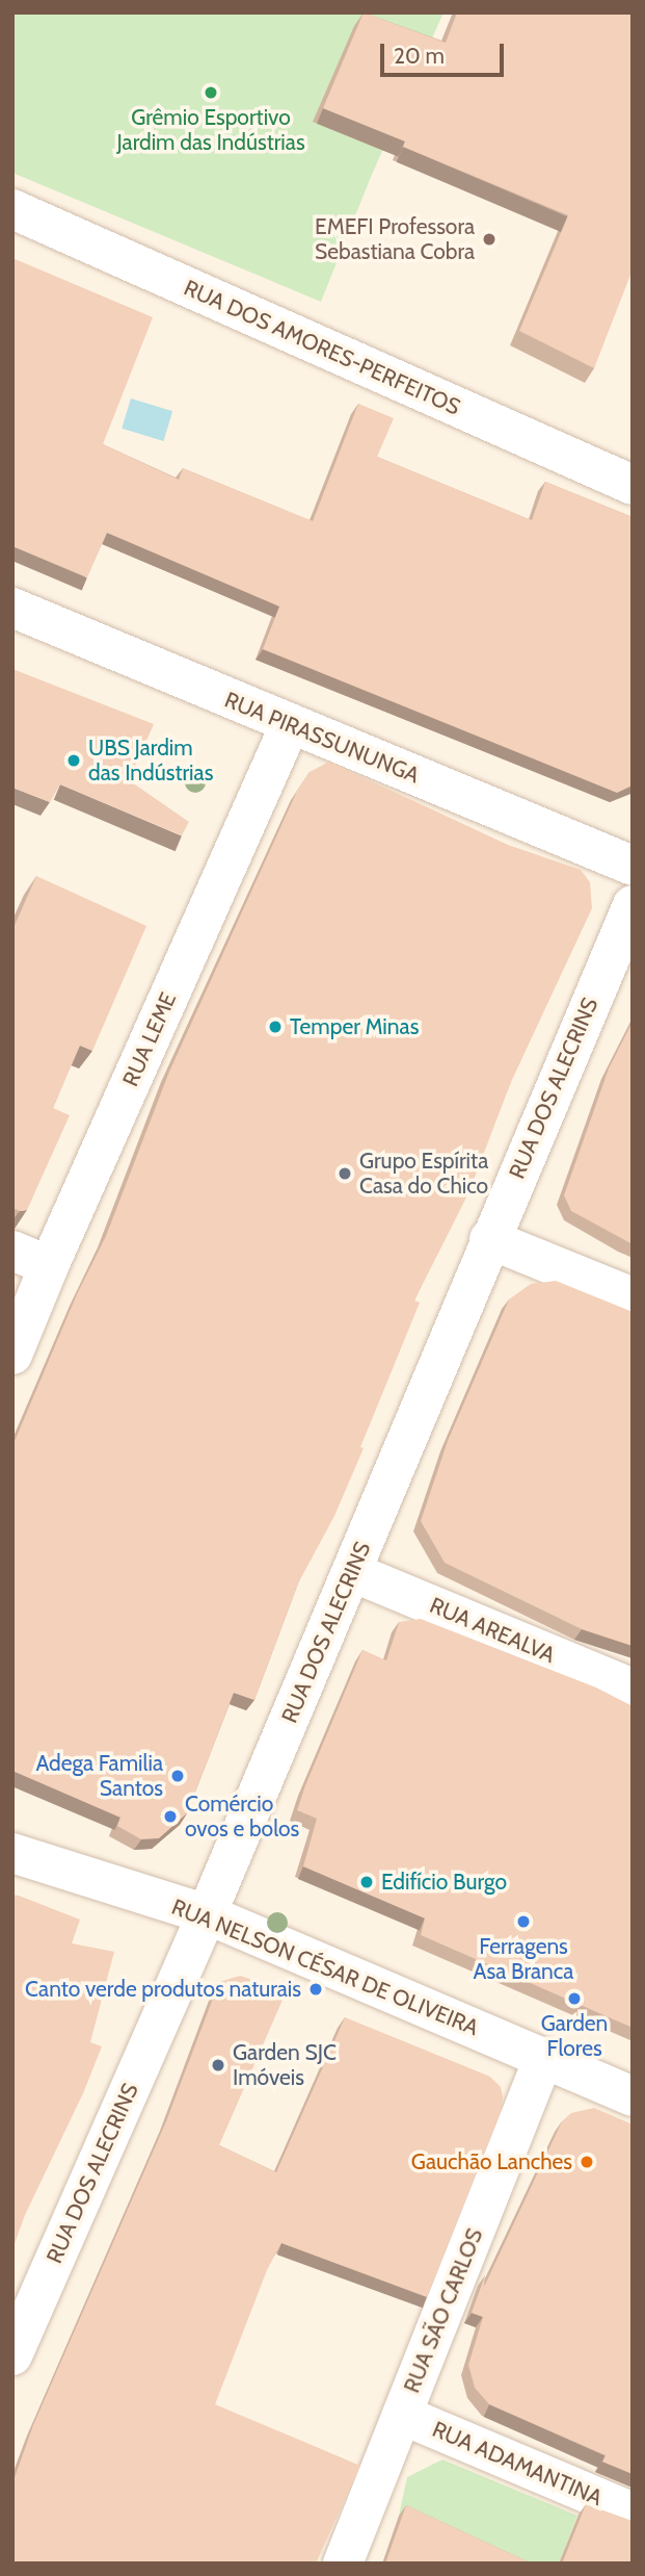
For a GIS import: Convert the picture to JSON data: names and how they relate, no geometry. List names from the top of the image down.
{
  "streets": {
    "street": [
      "RUA DOS AMORES-PERFEITOS",
      "RUA PIRASSUNUNGA",
      "RUA LEME",
      "RUA DOS ALECRINS",
      "RUA AREALVA",
      "RUA NELSON CÉSAR DE OLIVEIRA",
      "RUA SÃO CARLOS",
      "RUA ADAMANTINA"
    ]
  },
  "crossings": [
    ["RUA PIRASSUNUNGA", "RUA LEME"],
    ["RUA DOS ALECRINS", "RUA AREALVA"],
    ["RUA DOS ALECRINS", "RUA NELSON CÉSAR DE OLIVEIRA"],
    ["RUA NELSON CÉSAR DE OLIVEIRA", "RUA SÃO CARLOS"],
    ["RUA SÃO CARLOS", "RUA ADAMANTINA"]
  ],
  "places": [
    "Grêmio Esportivo Jardim das Indústrias",
    "EMEFI Professora Sebastiana Cobra",
    "UBS Jardim das Indústrias",
    "Temper Minas",
    "Grupo Espírita Casa do Chico",
    "Adega Familia Santos",
    "Comércio ovos e bolos",
    "Edifício Burgo",
    "Ferragens Asa Branca",
    "Canto verde produtos naturais",
    "Garden Flores",
    "Garden SJC Imóveis",
    "Gauchão Lanches"
  ],
  "scale_bar": "20 m"
}
